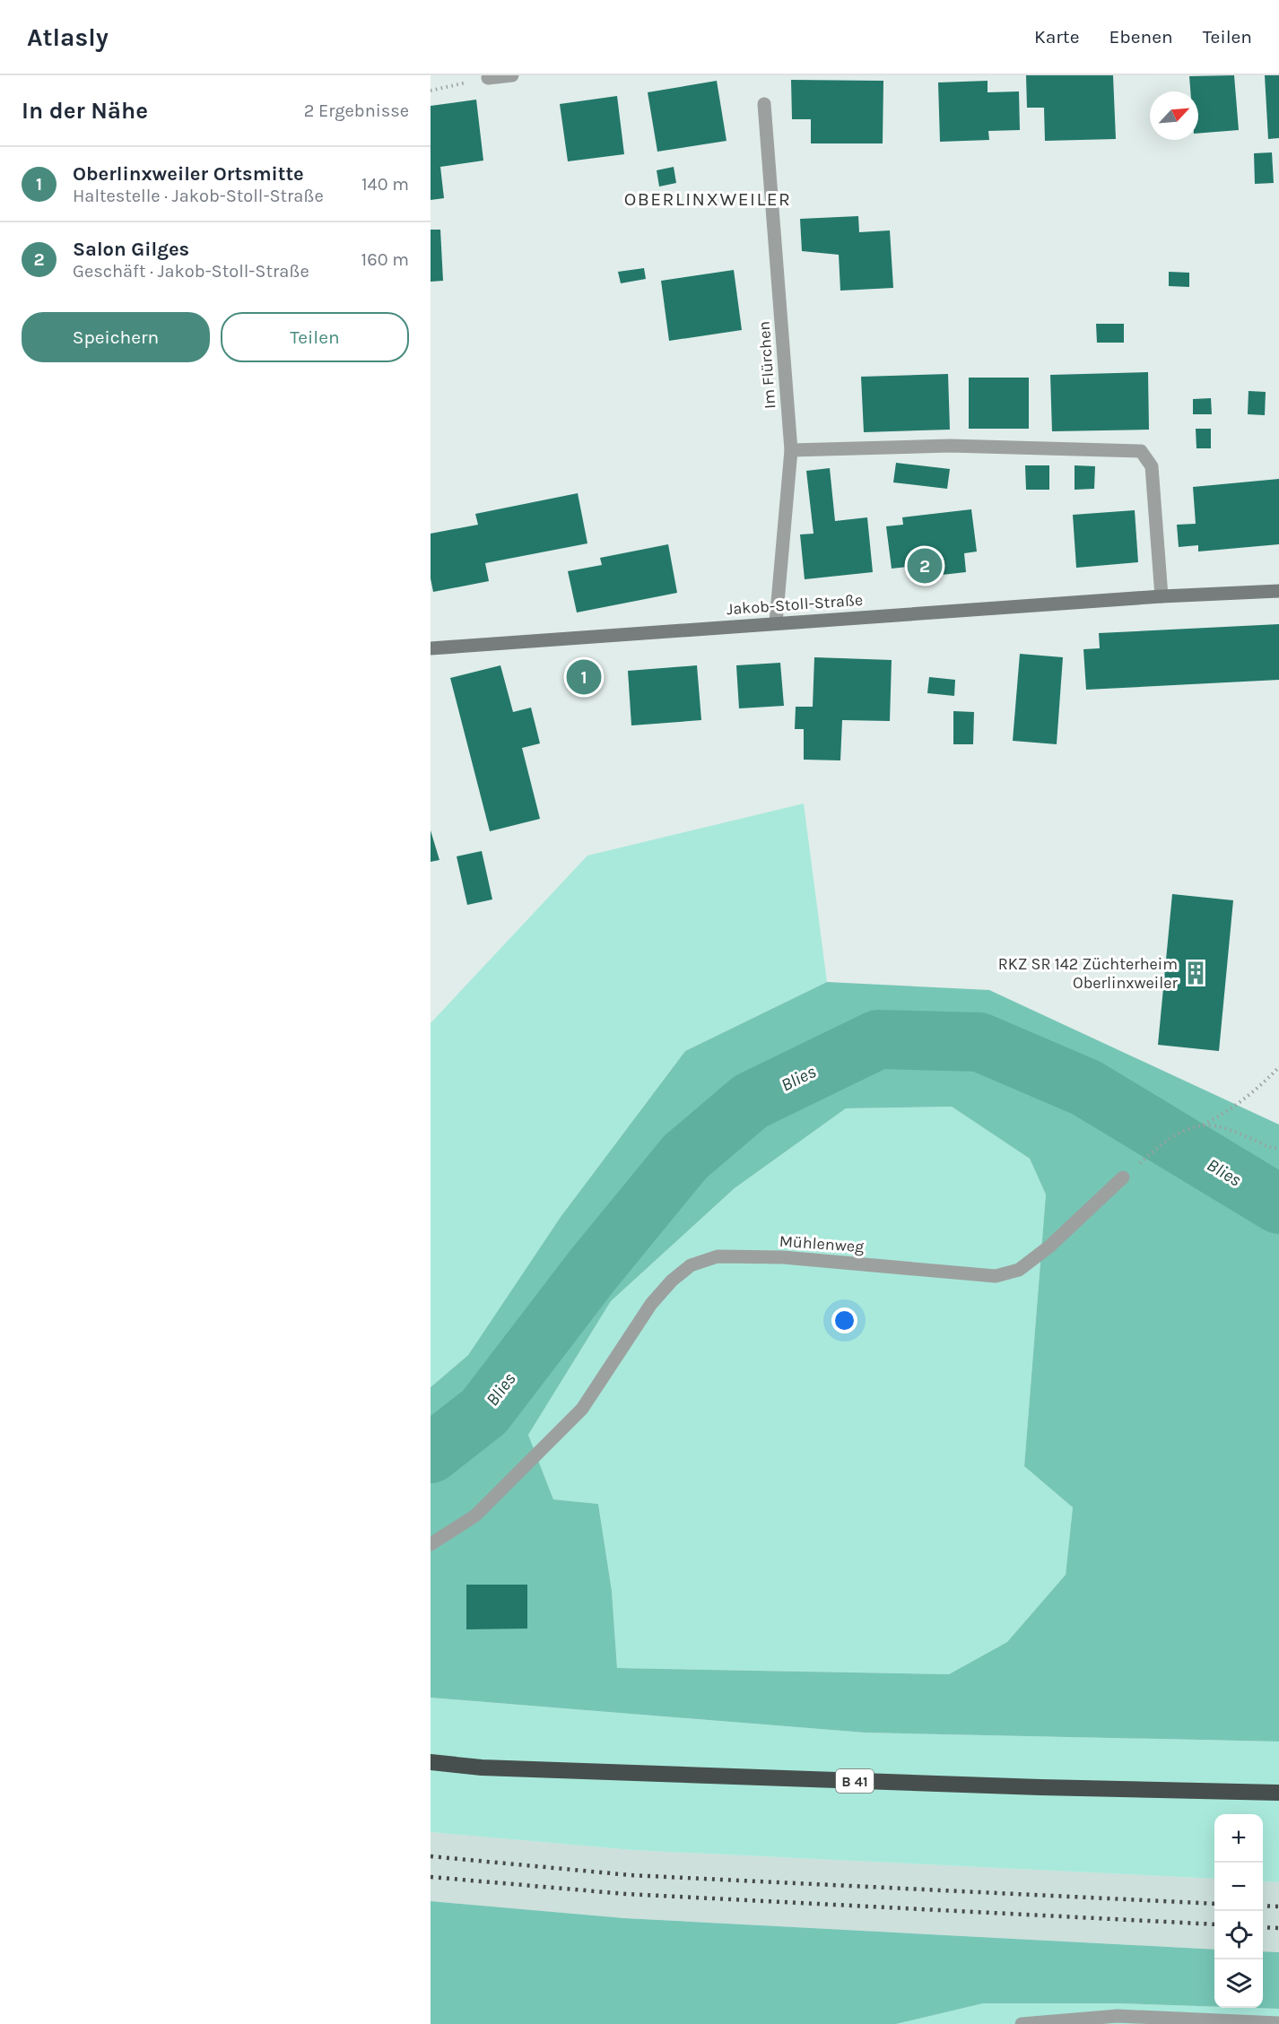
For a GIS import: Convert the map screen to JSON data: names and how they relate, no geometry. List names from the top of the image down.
{
  "streets": {
    "highway": ["B 41"],
    "main road": ["Jakob-Stoll-Straße"],
    "street": ["Im Flürchen", "Mühlenweg"]
  },
  "crossings": [
    ["Im Flürchen", "Jakob-Stoll-Straße"]
  ],
  "districts": ["OBERLINXWEILER"],
  "water": ["Blies"],
  "places": {
    "building": ["RKZ SR 142 Züchterheim Oberlinxweiler"]
  },
  "north": "top right",
  "page": {
    "header": "Atlasly",
    "nav": ["Karte", "Ebenen", "Teilen"],
    "heading": ["In der Nähe", "2 Ergebnisse"],
    "list": [
      {
        "mark": "1",
        "name": "Oberlinxweiler Ortsmitte",
        "note": "Haltestelle · Jakob-Stoll-Straße",
        "value": "140 m"
      },
      {
        "mark": "2",
        "name": "Salon Gilges",
        "note": "Geschäft · Jakob-Stoll-Straße",
        "value": "160 m"
      }
    ],
    "buttons": ["Speichern", "Teilen"],
    "pins": ["2", "1"],
    "map_buttons": ["+", "−"]
  }
}
